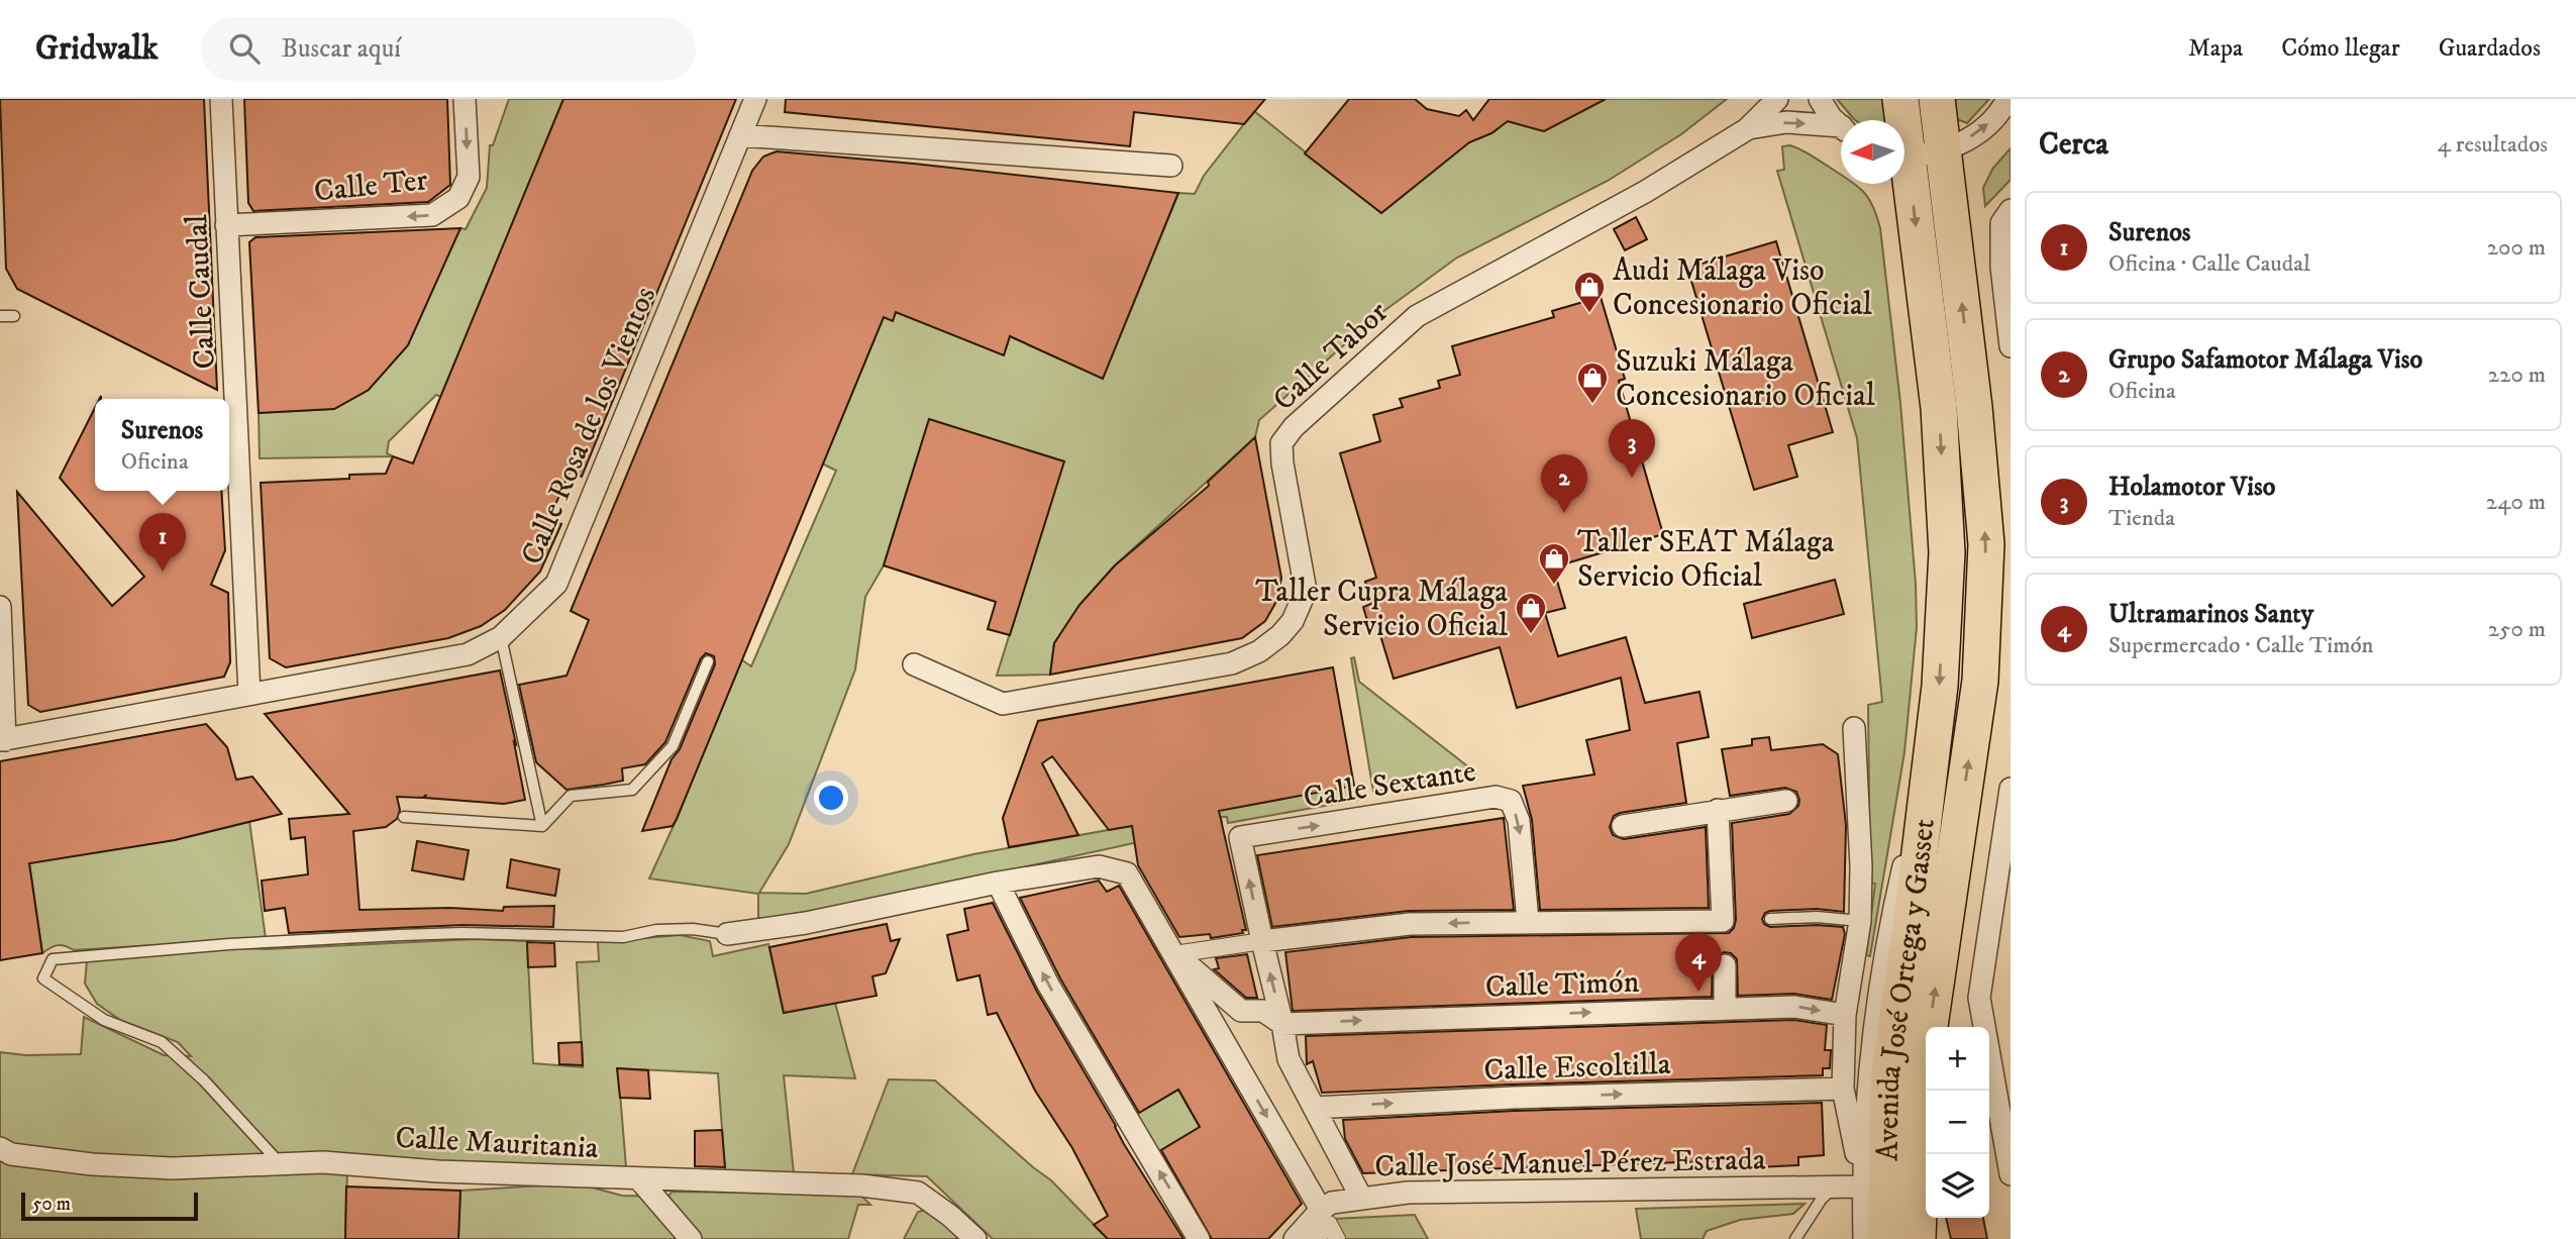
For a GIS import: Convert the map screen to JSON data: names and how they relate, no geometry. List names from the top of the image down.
{
  "streets": {
    "main road": ["Avenida José Ortega y Gasset"],
    "street": [
      "Calle Ter",
      "Calle Caudal",
      "Calle Tabor",
      "Calle Rosa de los Vientos",
      "Calle Sextante",
      "Calle Timón",
      "Calle Escoltilla",
      "Calle Mauritania",
      "Calle José Manuel Pérez Estrada"
    ]
  },
  "crossings": [
    ["Calle Ter", "Calle Caudal"],
    ["Calle Caudal", "Calle Rosa de los Vientos"],
    ["Avenida José Ortega y Gasset", "Calle José Manuel Pérez Estrada"]
  ],
  "places": {
    "shop": [
      "Audi Málaga Viso Concesionario Oficial",
      "Suzuki Málaga Concesionario Oficial",
      "Taller SEAT Málaga Servicio Oficial",
      "Taller Cupra Málaga Servicio Oficial"
    ]
  },
  "scale_bar": "50 m",
  "north": "left",
  "page": {
    "header": "Gridwalk",
    "search": "Buscar aquí",
    "nav": ["Mapa", "Cómo llegar", "Guardados"],
    "heading": ["Cerca", "4 resultados"],
    "list": [
      {
        "mark": "1",
        "name": "Surenos",
        "note": "Oficina · Calle Caudal",
        "value": "200 m"
      },
      {
        "mark": "2",
        "name": "Grupo Safamotor Málaga Viso",
        "note": "Oficina",
        "value": "220 m"
      },
      {
        "mark": "3",
        "name": "Holamotor Viso",
        "note": "Tienda",
        "value": "240 m"
      },
      {
        "mark": "4",
        "name": "Ultramarinos Santy",
        "note": "Supermercado · Calle Timón",
        "value": "250 m"
      }
    ],
    "popup": ["Surenos", "Oficina"],
    "pins": [
      "3",
      "2",
      "1",
      "4"
    ],
    "map_buttons": ["+", "−"],
    "scale": "50 m"
  }
}
